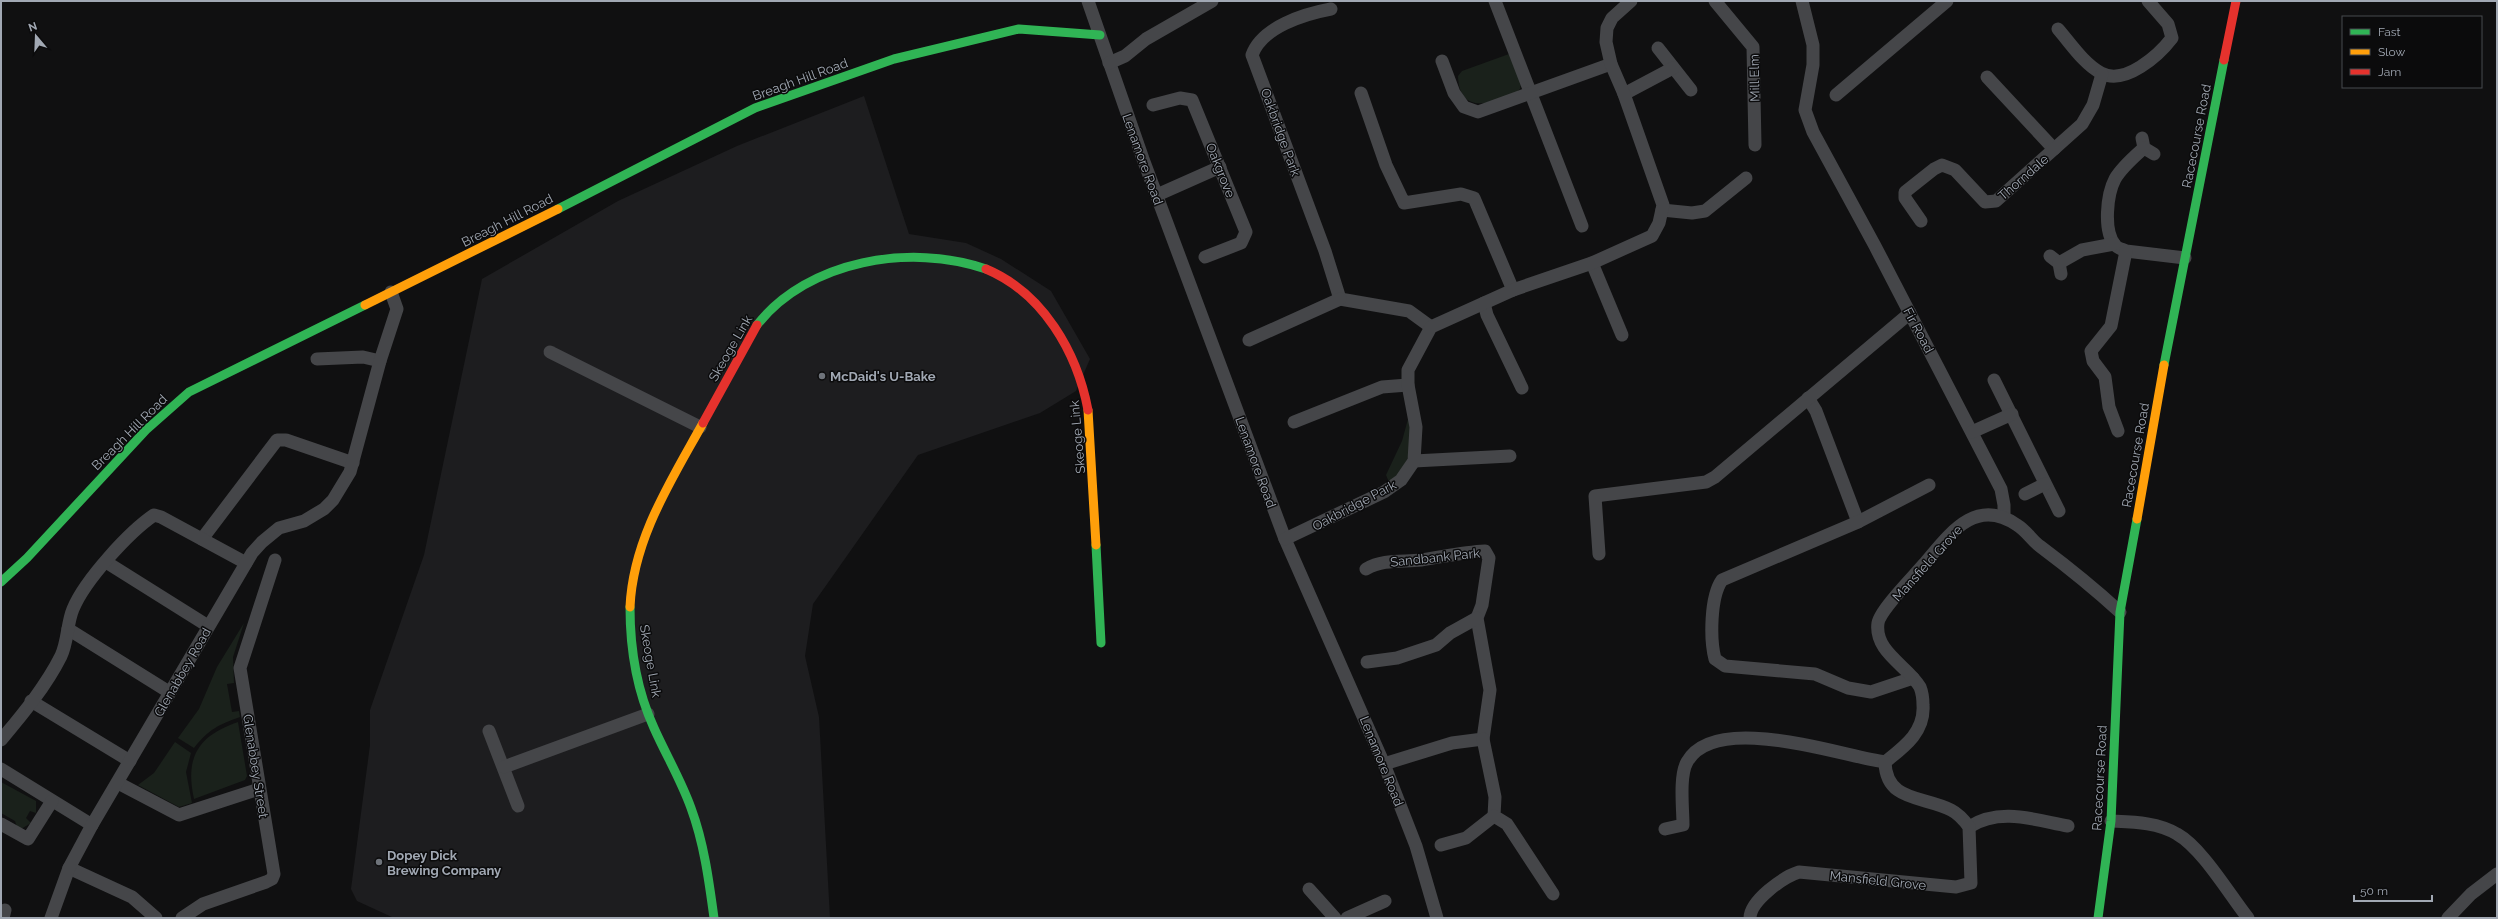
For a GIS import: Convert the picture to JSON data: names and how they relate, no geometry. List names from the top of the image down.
{
  "streets": {
    "street": [
      "Mill Elm",
      "Breagh Hill Road",
      "Oakbridge Park",
      "Racecourse Road",
      "Lenamore Road",
      "Oakgrove",
      "Thorndale",
      "Fir Road",
      "Skeoge Link",
      "Sandbank Park",
      "Mansfield Grove",
      "Glenabbey Road",
      "Glenabbey Street"
    ]
  },
  "crossings": [
    ["Breagh Hill Road", "Lenamore Road"],
    ["Breagh Hill Road", "Glenabbey Road"],
    ["Oakbridge Park", "Lenamore Road"],
    ["Fir Road", "Mansfield Grove"]
  ],
  "places": ["McDaid's U-Bake", "Dopey Dick Brewing Company"],
  "legend": ["Fast", "Slow", "Jam"],
  "scale_bar": "50 m",
  "north": "top"
}
